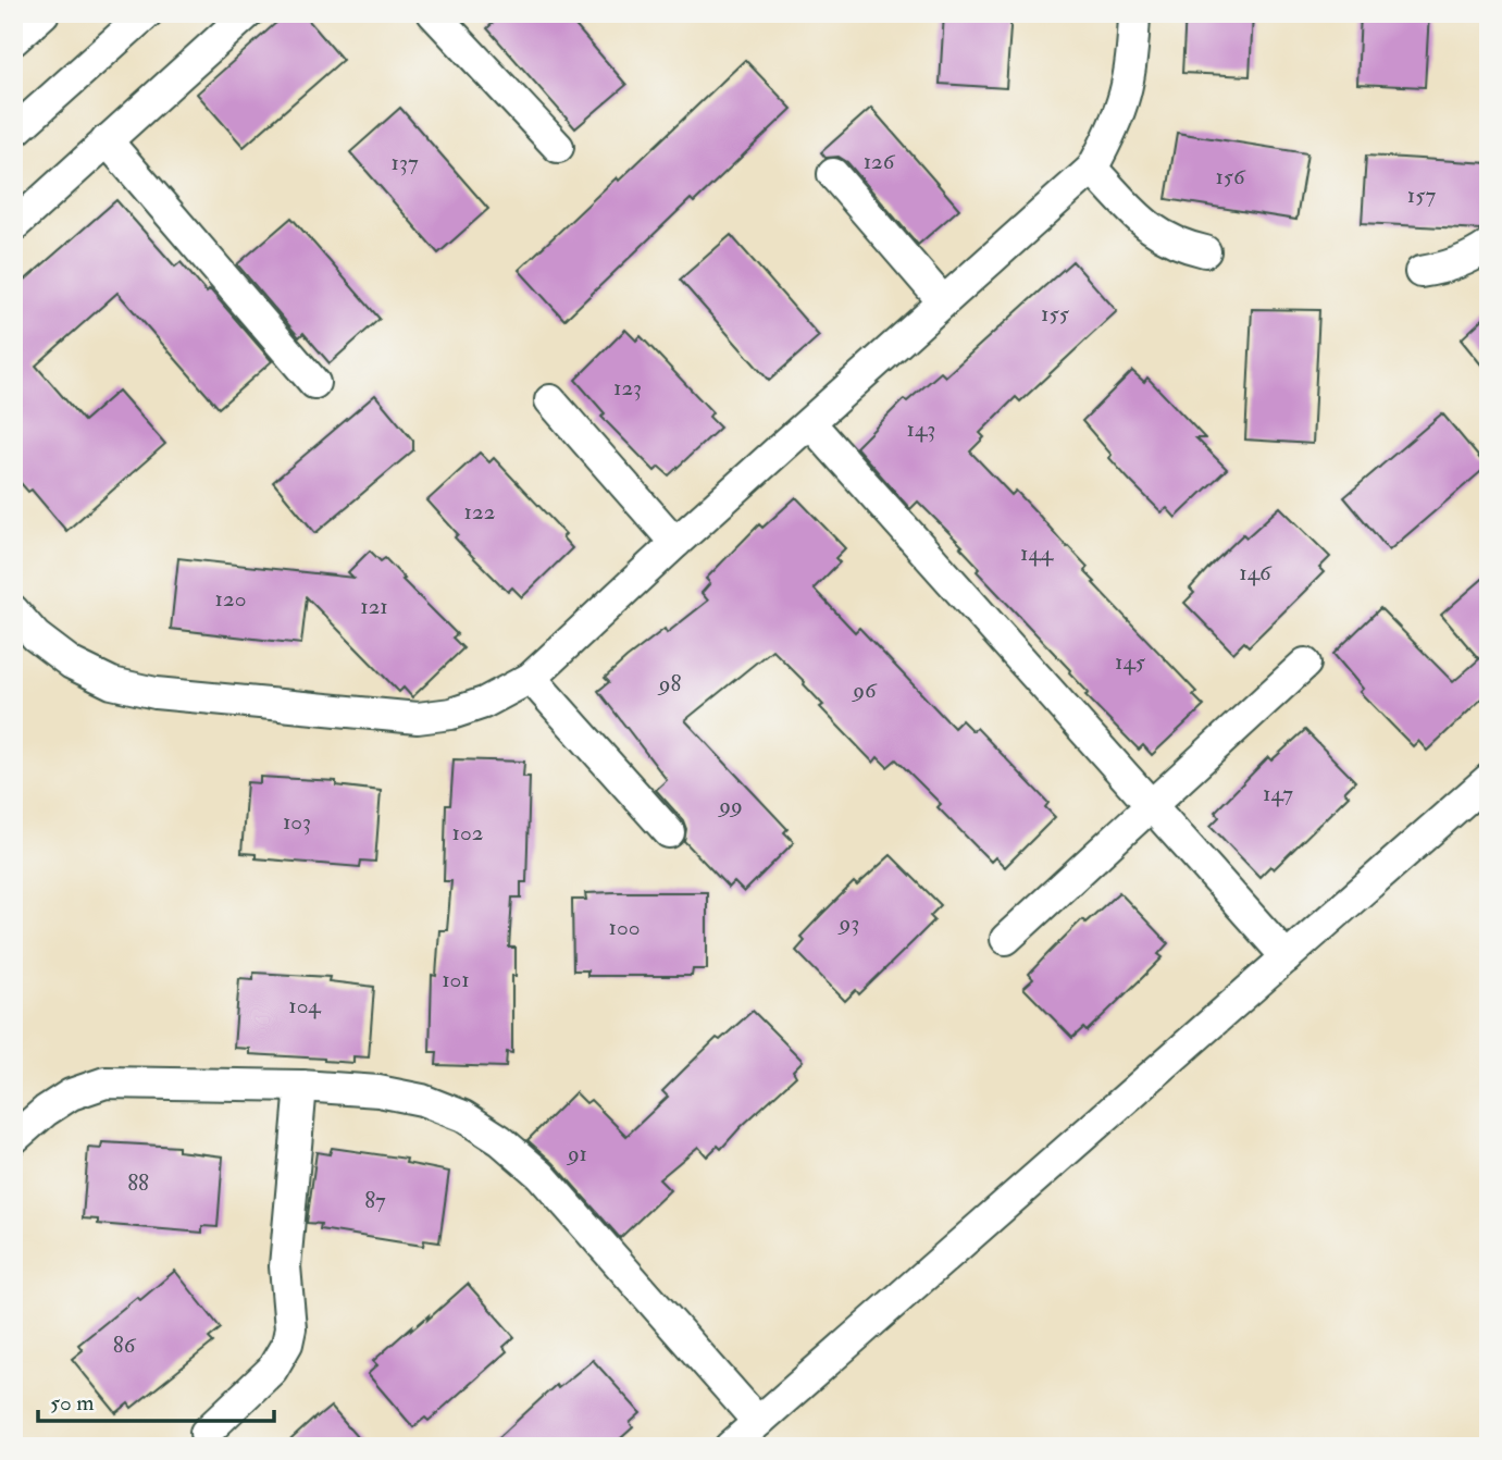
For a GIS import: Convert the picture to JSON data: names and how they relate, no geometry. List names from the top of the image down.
{
  "house_numbers": [
    "126",
    "137",
    "156",
    "157",
    "155",
    "123",
    "143",
    "122",
    "144",
    "146",
    "120",
    "121",
    "145",
    "98",
    "96",
    "147",
    "99",
    "103",
    "102",
    "93",
    "100",
    "101",
    "104",
    "91",
    "88",
    "87",
    "86"
  ],
  "scale_bar": "50 m"
}
